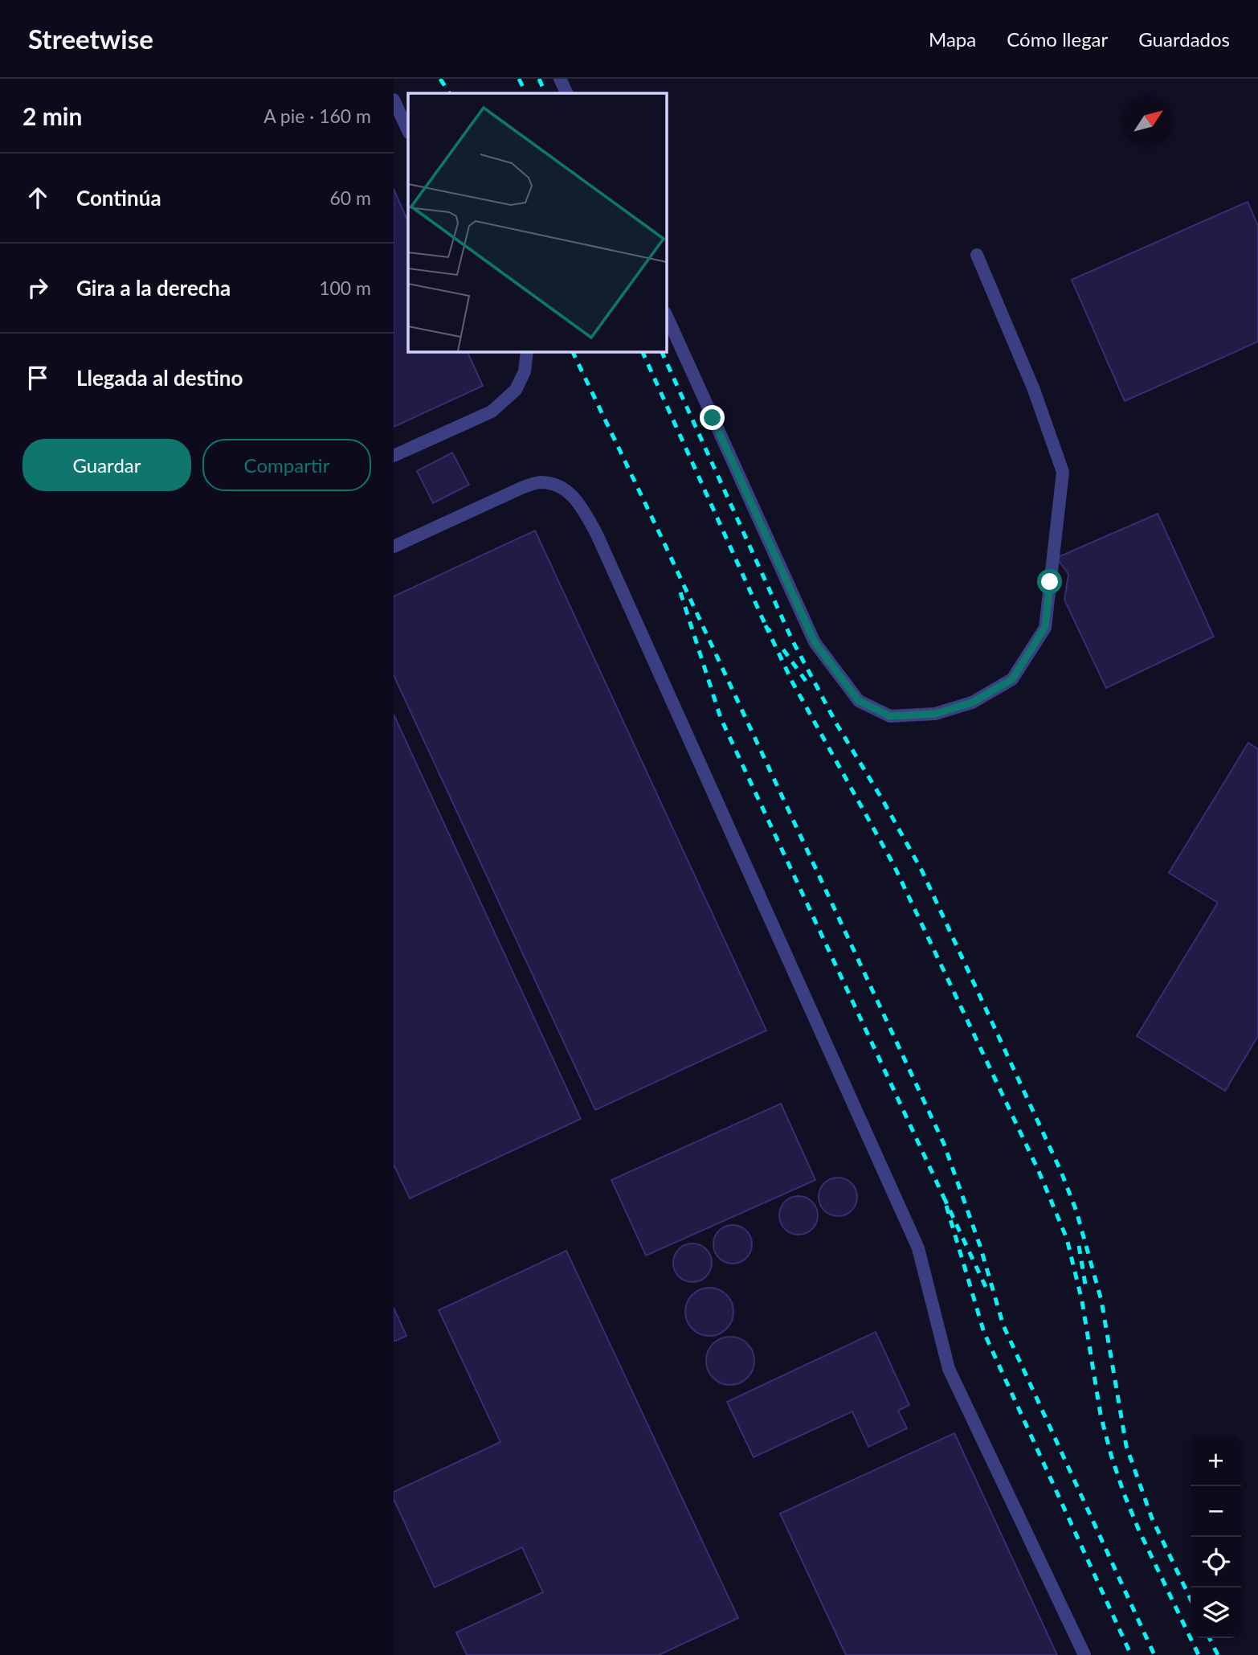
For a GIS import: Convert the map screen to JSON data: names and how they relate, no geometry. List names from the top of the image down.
{
  "north": "top right",
  "page": {
    "header": "Streetwise",
    "nav": ["Mapa", "Cómo llegar", "Guardados"],
    "heading": ["2 min", "A pie · 160 m"],
    "list": [
      ["Continúa", "60 m"],
      ["Gira a la derecha", "100 m"],
      "Llegada al destino"
    ],
    "buttons": ["Guardar", "Compartir"],
    "map_buttons": ["+", "−"]
  }
}
